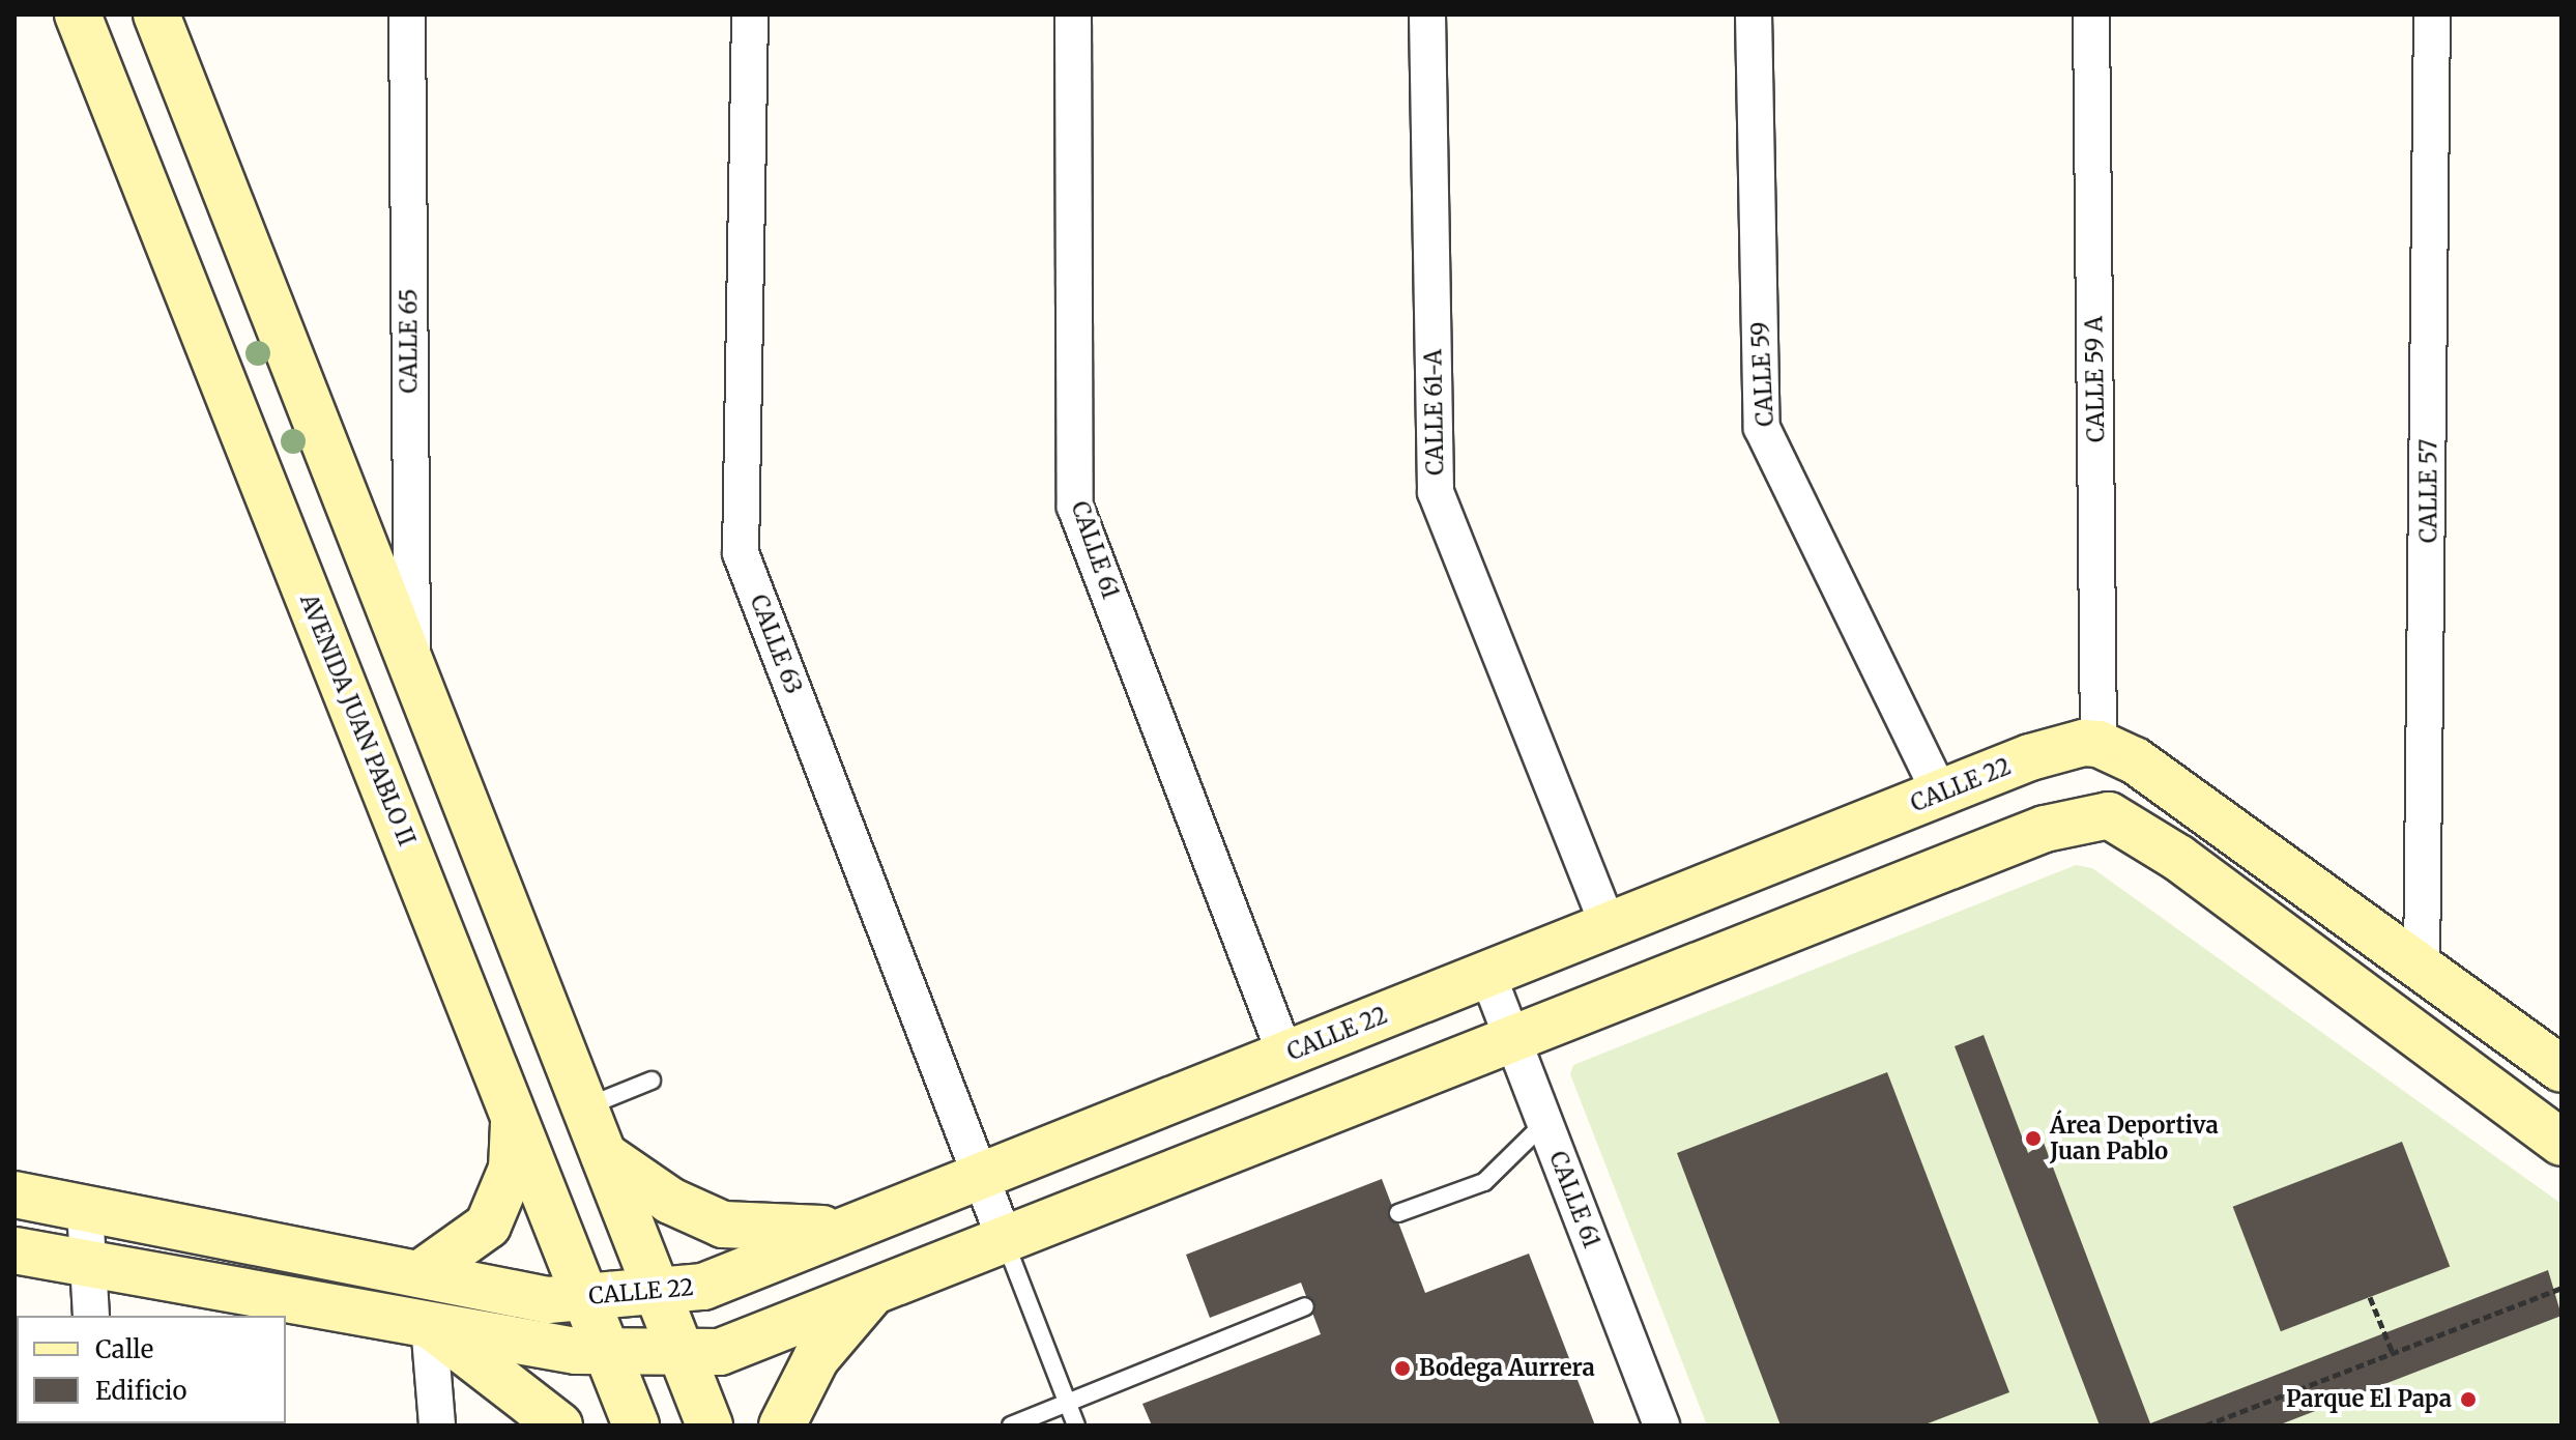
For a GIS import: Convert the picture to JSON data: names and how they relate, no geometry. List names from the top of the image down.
{
  "streets": {
    "street": [
      "CALLE 65",
      "CALLE 59",
      "CALLE 59 A",
      "CALLE 61-A",
      "CALLE 57",
      "CALLE 61",
      "CALLE 63",
      "AVENIDA JUAN PABLO II",
      "CALLE 22"
    ]
  },
  "crossings": [
    ["CALLE 59", "CALLE 22"],
    ["CALLE 59 A", "CALLE 22"],
    ["CALLE 61-A", "CALLE 22"],
    ["CALLE 61", "CALLE 22"],
    ["CALLE 63", "CALLE 22"],
    ["AVENIDA JUAN PABLO II", "CALLE 22"]
  ],
  "places": ["Área Deportiva Juan Pablo", "Bodega Aurrera", "Parque El Papa"],
  "legend": ["Calle", "Edificio"]
}
